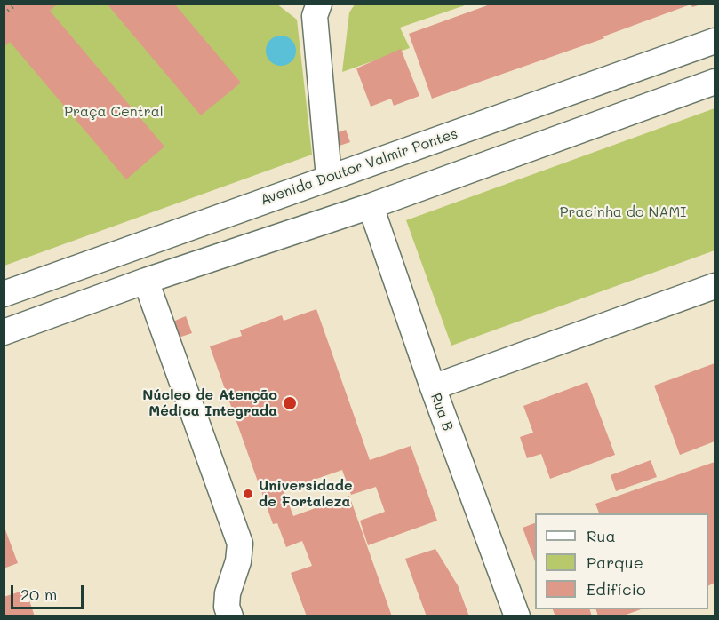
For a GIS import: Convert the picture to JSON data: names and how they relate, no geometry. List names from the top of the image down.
{
  "streets": {
    "street": ["Avenida Doutor Valmir Pontes", "Rua B"]
  },
  "parks": ["Praça Central", "Pracinha do NAMI"],
  "places": ["Núcleo de Atenção Médica Integrada", "Universidade de Fortaleza"],
  "legend": ["Rua", "Parque", "Edifício"],
  "scale_bar": "20 m"
}
